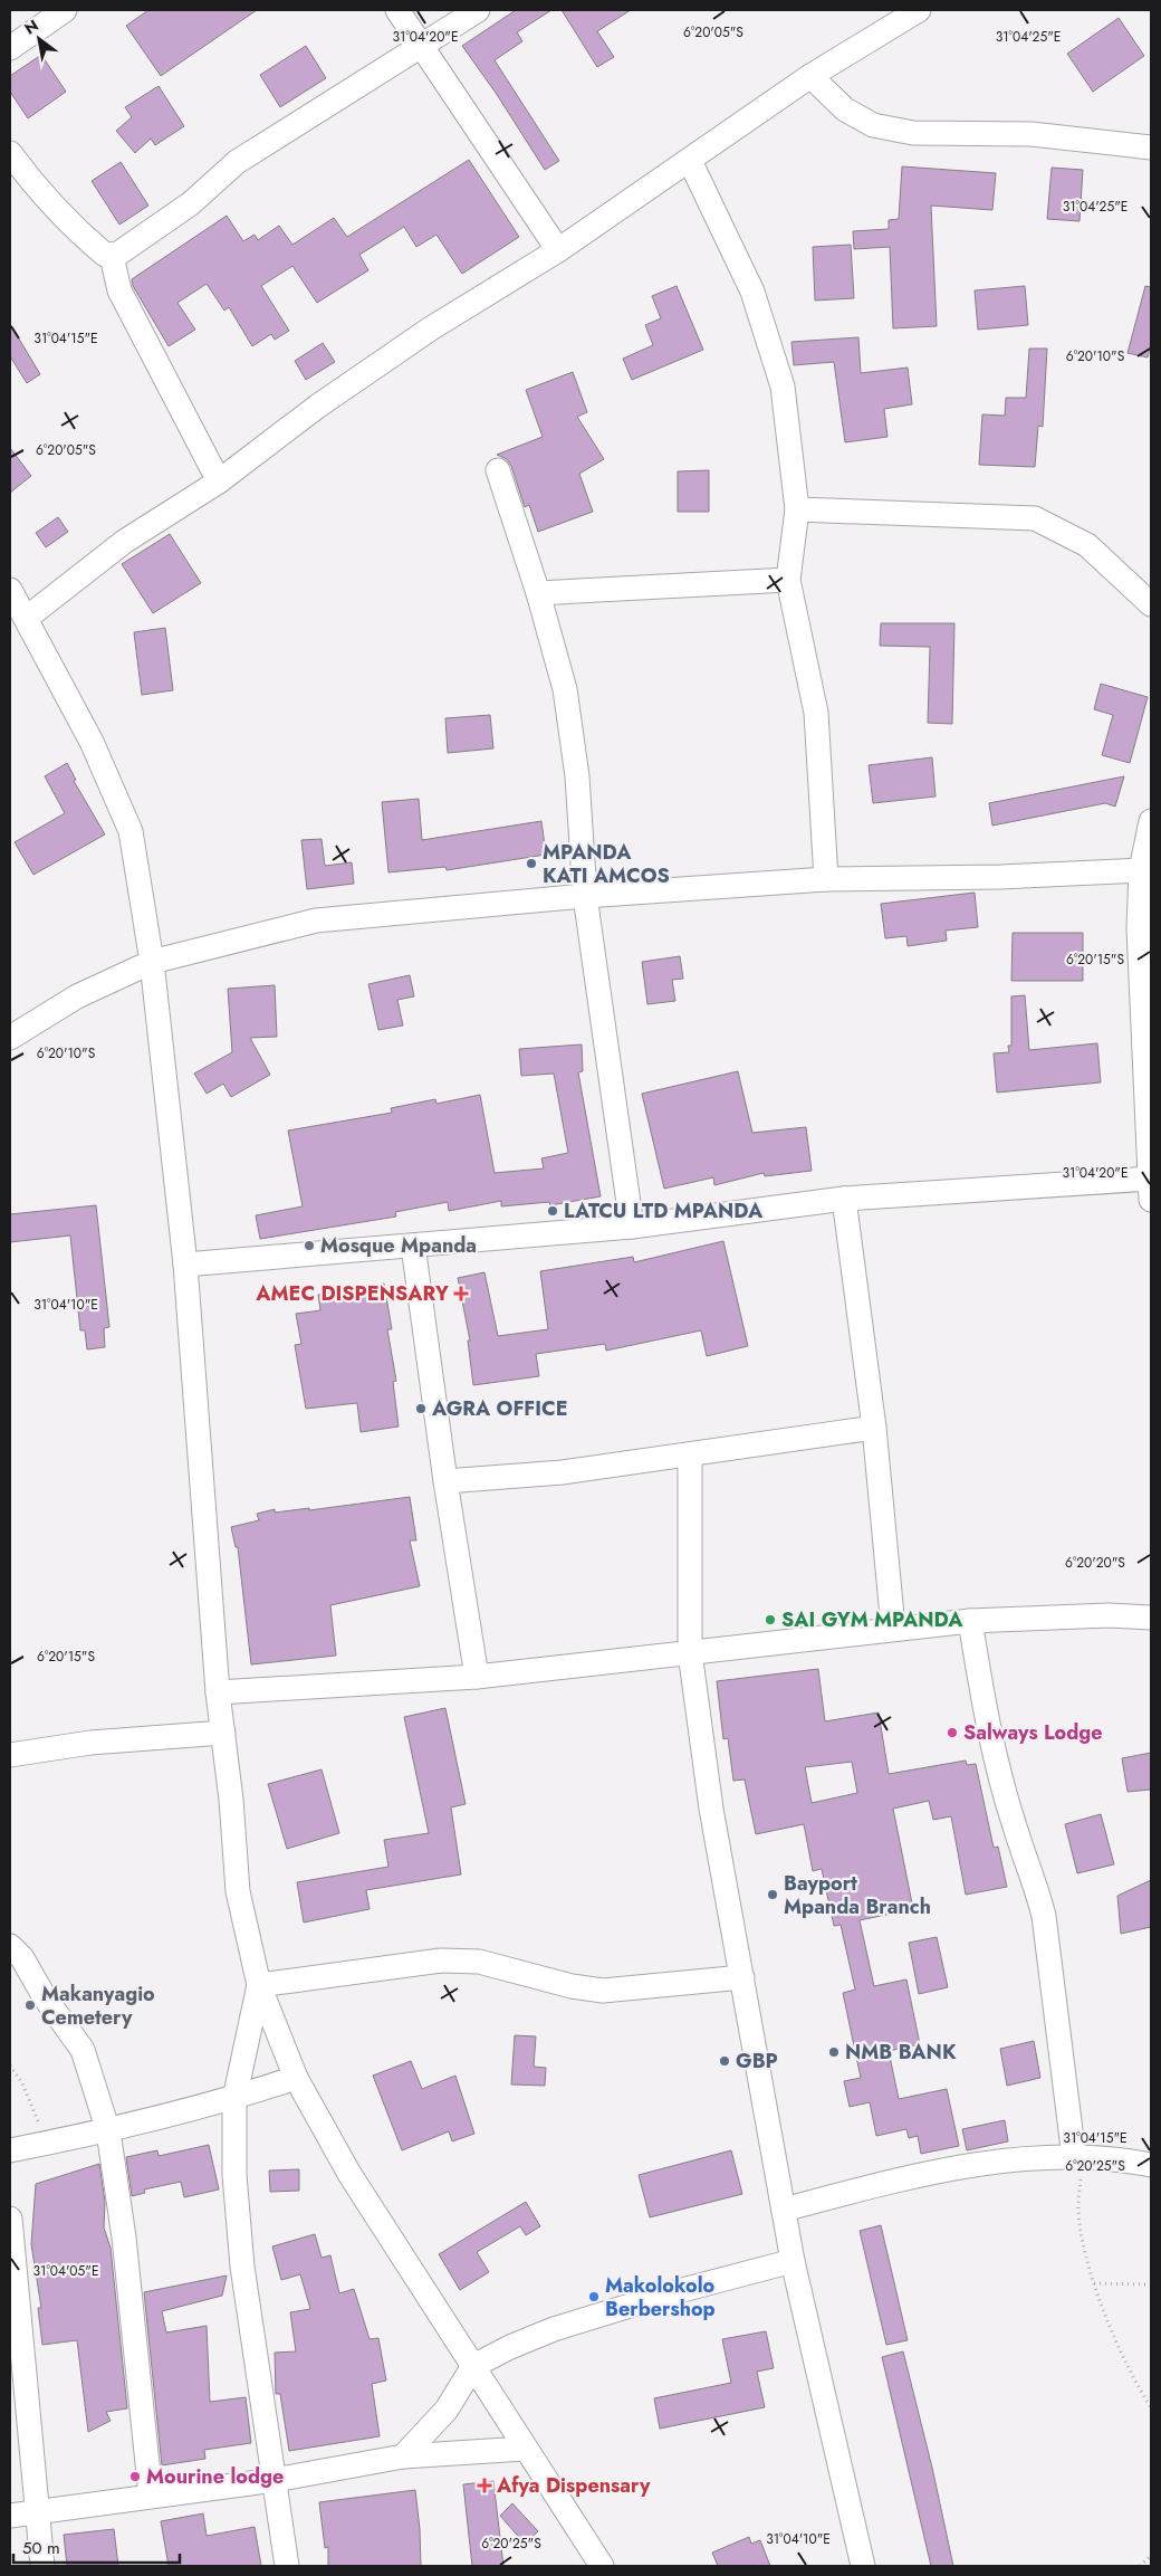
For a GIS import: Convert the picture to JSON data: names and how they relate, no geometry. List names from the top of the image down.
{
  "places": {
    "other": [
      "MPANDA KATI AMCOS",
      "LATCU LTD MPANDA",
      "Mosque Mpanda",
      "AGRA OFFICE",
      "SAI GYM MPANDA",
      "Salways Lodge",
      "Bayport Mpanda Branch",
      "Makanyagio Cemetery",
      "NMB BANK",
      "GBP",
      "Makolokolo Berbershop",
      "Mourine lodge"
    ],
    "health": ["AMEC DISPENSARY", "Afya Dispensary"]
  },
  "scale_bar": "50 m",
  "north": "top left",
  "coordinates": [
    "6°20'05\"S",
    "31°04'20\"E",
    "31°04'25\"E",
    "31°04'15\"E",
    "6°20'10\"S",
    "6°20'15\"S",
    "31°04'10\"E",
    "6°20'20\"S",
    "6°20'25\"S",
    "31°04'05\"E"
  ]
}
